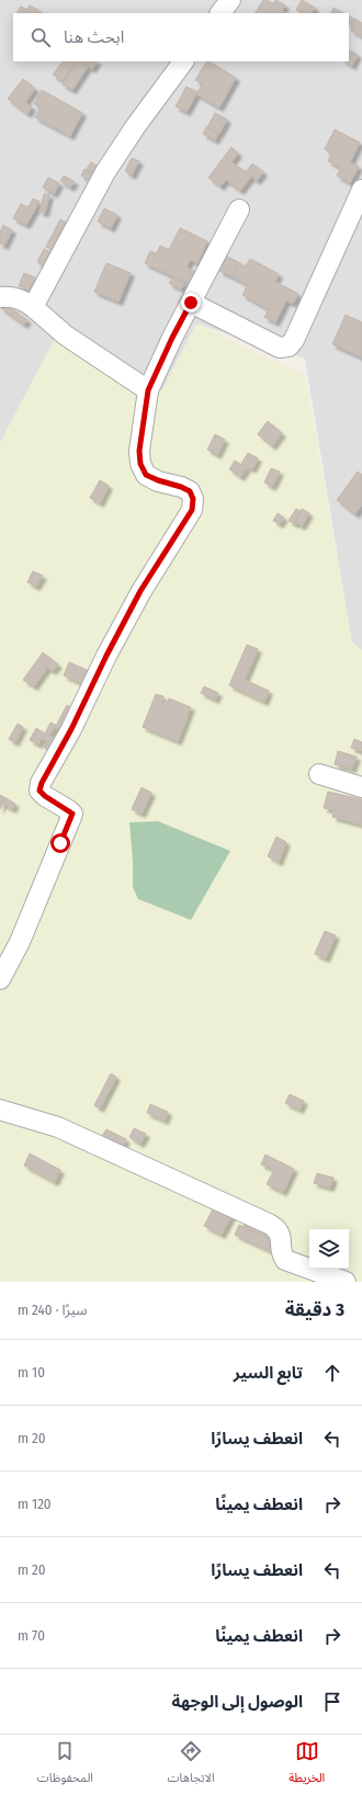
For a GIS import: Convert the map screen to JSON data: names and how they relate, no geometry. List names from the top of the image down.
{
  "page": {
    "search": "ابحث هنا",
    "heading": ["3 دقيقة", "سيرًا · 240 m"],
    "list": [
      ["تابع السير", "10 m"],
      ["انعطف يسارًا", "20 m"],
      ["انعطف يمينًا", "120 m"],
      ["انعطف يسارًا", "20 m"],
      ["انعطف يمينًا", "70 m"],
      "الوصول إلى الوجهة"
    ],
    "nav": ["الخريطة", "الاتجاهات", "المحفوظات"]
  }
}
